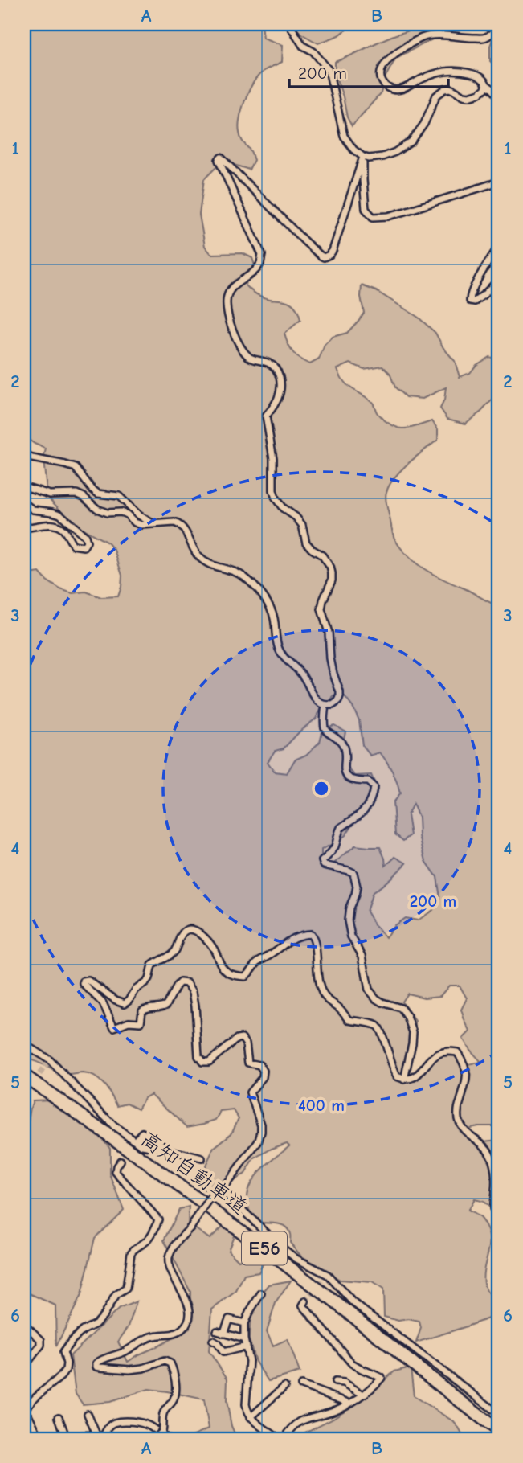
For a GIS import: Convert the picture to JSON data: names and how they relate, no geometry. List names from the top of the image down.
{
  "streets": {
    "highway": ["高知自動車道", "E56"]
  },
  "scale_bar": "200 m",
  "grid": {
    "columns": ["A", "B"],
    "rows": [
      "1",
      "2",
      "3",
      "4",
      "5",
      "6"
    ]
  },
  "rings": ["200 m", "400 m"]
}
